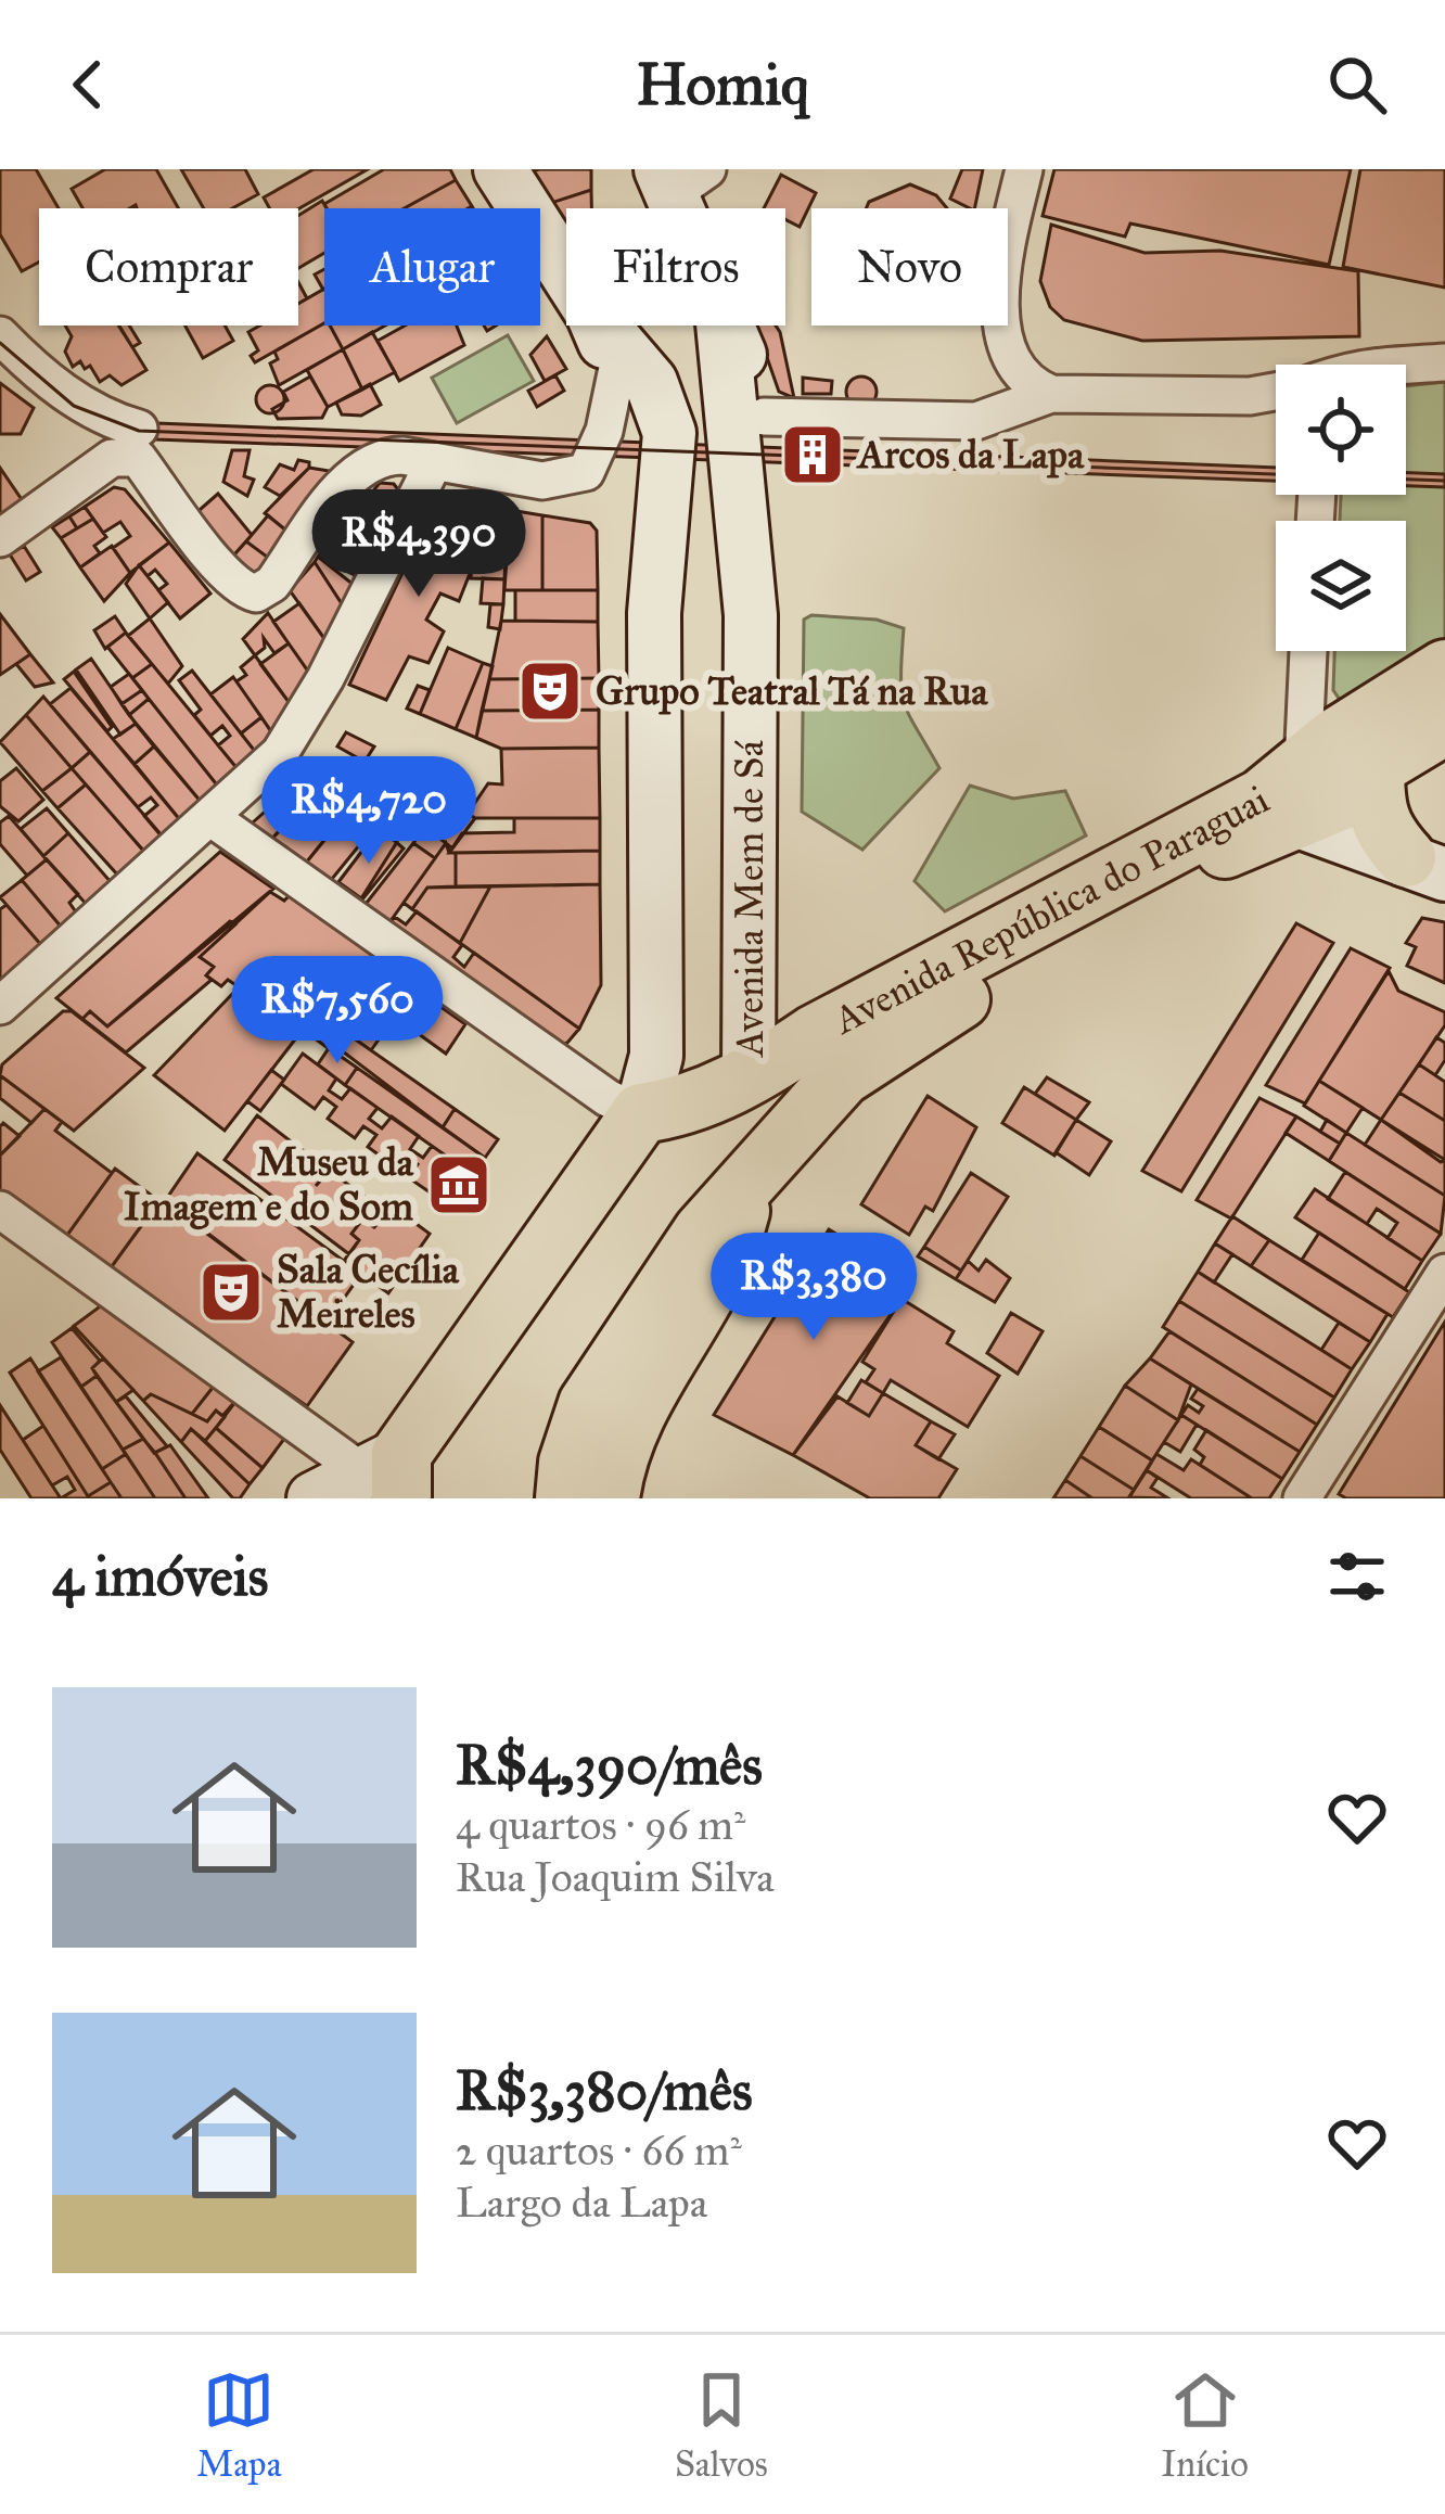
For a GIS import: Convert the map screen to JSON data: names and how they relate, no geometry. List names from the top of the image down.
{
  "streets": {
    "main road": ["Avenida Mem de Sá", "Avenida República do Paraguai"]
  },
  "crossings": [
    ["Avenida Mem de Sá", "Avenida República do Paraguai"]
  ],
  "places": {
    "building": ["Arcos da Lapa"],
    "theatre": ["Grupo Teatral Tá na Rua", "Sala Cecília Meireles"],
    "museum": ["Museu da Imagem e do Som"]
  },
  "page": {
    "header": "Homiq",
    "chip": [
      "Comprar",
      "Alugar",
      "Filtros",
      "Novo"
    ],
    "price": [
      "R$4,390",
      "R$4,720",
      "R$7,560",
      "R$3,380"
    ],
    "heading": "4 imóveis",
    "list": [
      {
        "name": "R$4,390/mês",
        "note": "4 quartos · 96 m² · Rua Joaquim Silva"
      },
      {
        "name": "R$3,380/mês",
        "note": "2 quartos · 66 m² · Largo da Lapa"
      }
    ],
    "tabs": ["Mapa", "Salvos", "Início"]
  }
}
